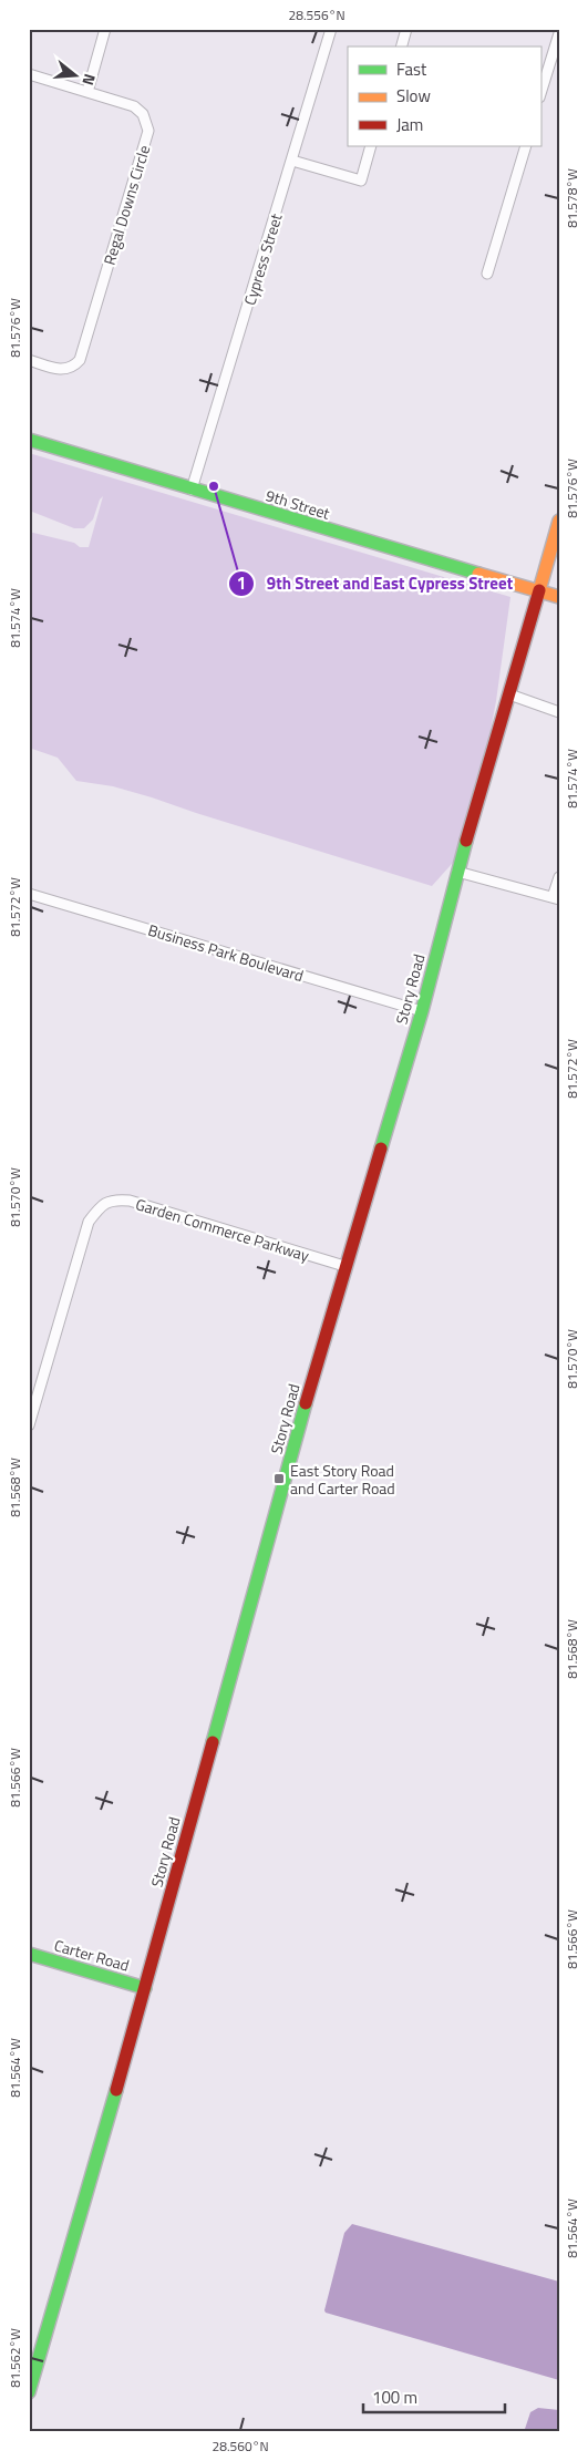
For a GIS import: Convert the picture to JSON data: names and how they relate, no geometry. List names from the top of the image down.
{
  "streets": {
    "street": [
      "Regal Downs Circle",
      "Cypress Street",
      "9th Street",
      "Business Park Boulevard",
      "Story Road",
      "Garden Commerce Parkway",
      "Carter Road"
    ]
  },
  "crossings": [
    ["Cypress Street", "9th Street"],
    ["9th Street", "Story Road"],
    ["Business Park Boulevard", "Story Road"],
    ["Story Road", "Garden Commerce Parkway"],
    ["Story Road", "Carter Road"]
  ],
  "places": {
    "other": ["9th Street and East Cypress Street"],
    "transit": ["East Story Road and Carter Road"]
  },
  "legend": ["Fast", "Slow", "Jam"],
  "scale_bar": "100 m",
  "north": "right",
  "coordinates": [
    "28.556°N",
    "81.578°W",
    "81.576°W",
    "81.574°W",
    "81.572°W",
    "81.570°W",
    "81.568°W",
    "81.566°W",
    "81.564°W",
    "81.562°W",
    "28.560°N"
  ]
}
